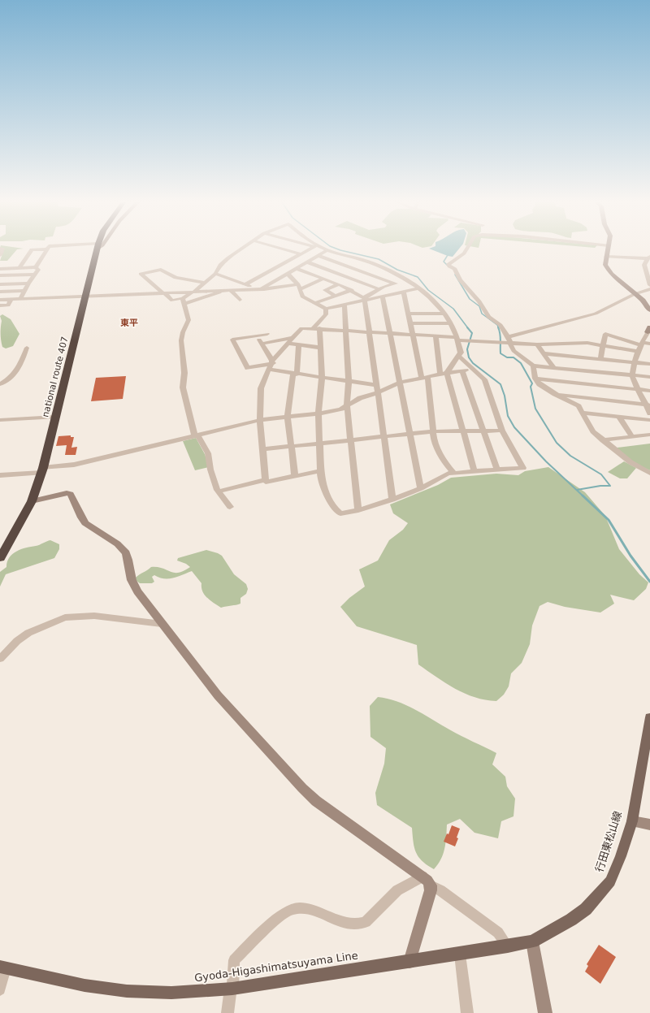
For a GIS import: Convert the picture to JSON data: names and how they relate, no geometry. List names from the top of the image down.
{
  "streets": {
    "highway": ["national route 407"],
    "main road": ["行田東松山線", "Gyoda-Higashimatsuyama Line"]
  },
  "crossings": [
    ["行田東松山線", "Gyoda-Higashimatsuyama Line"]
  ],
  "districts": ["東平"]
}
